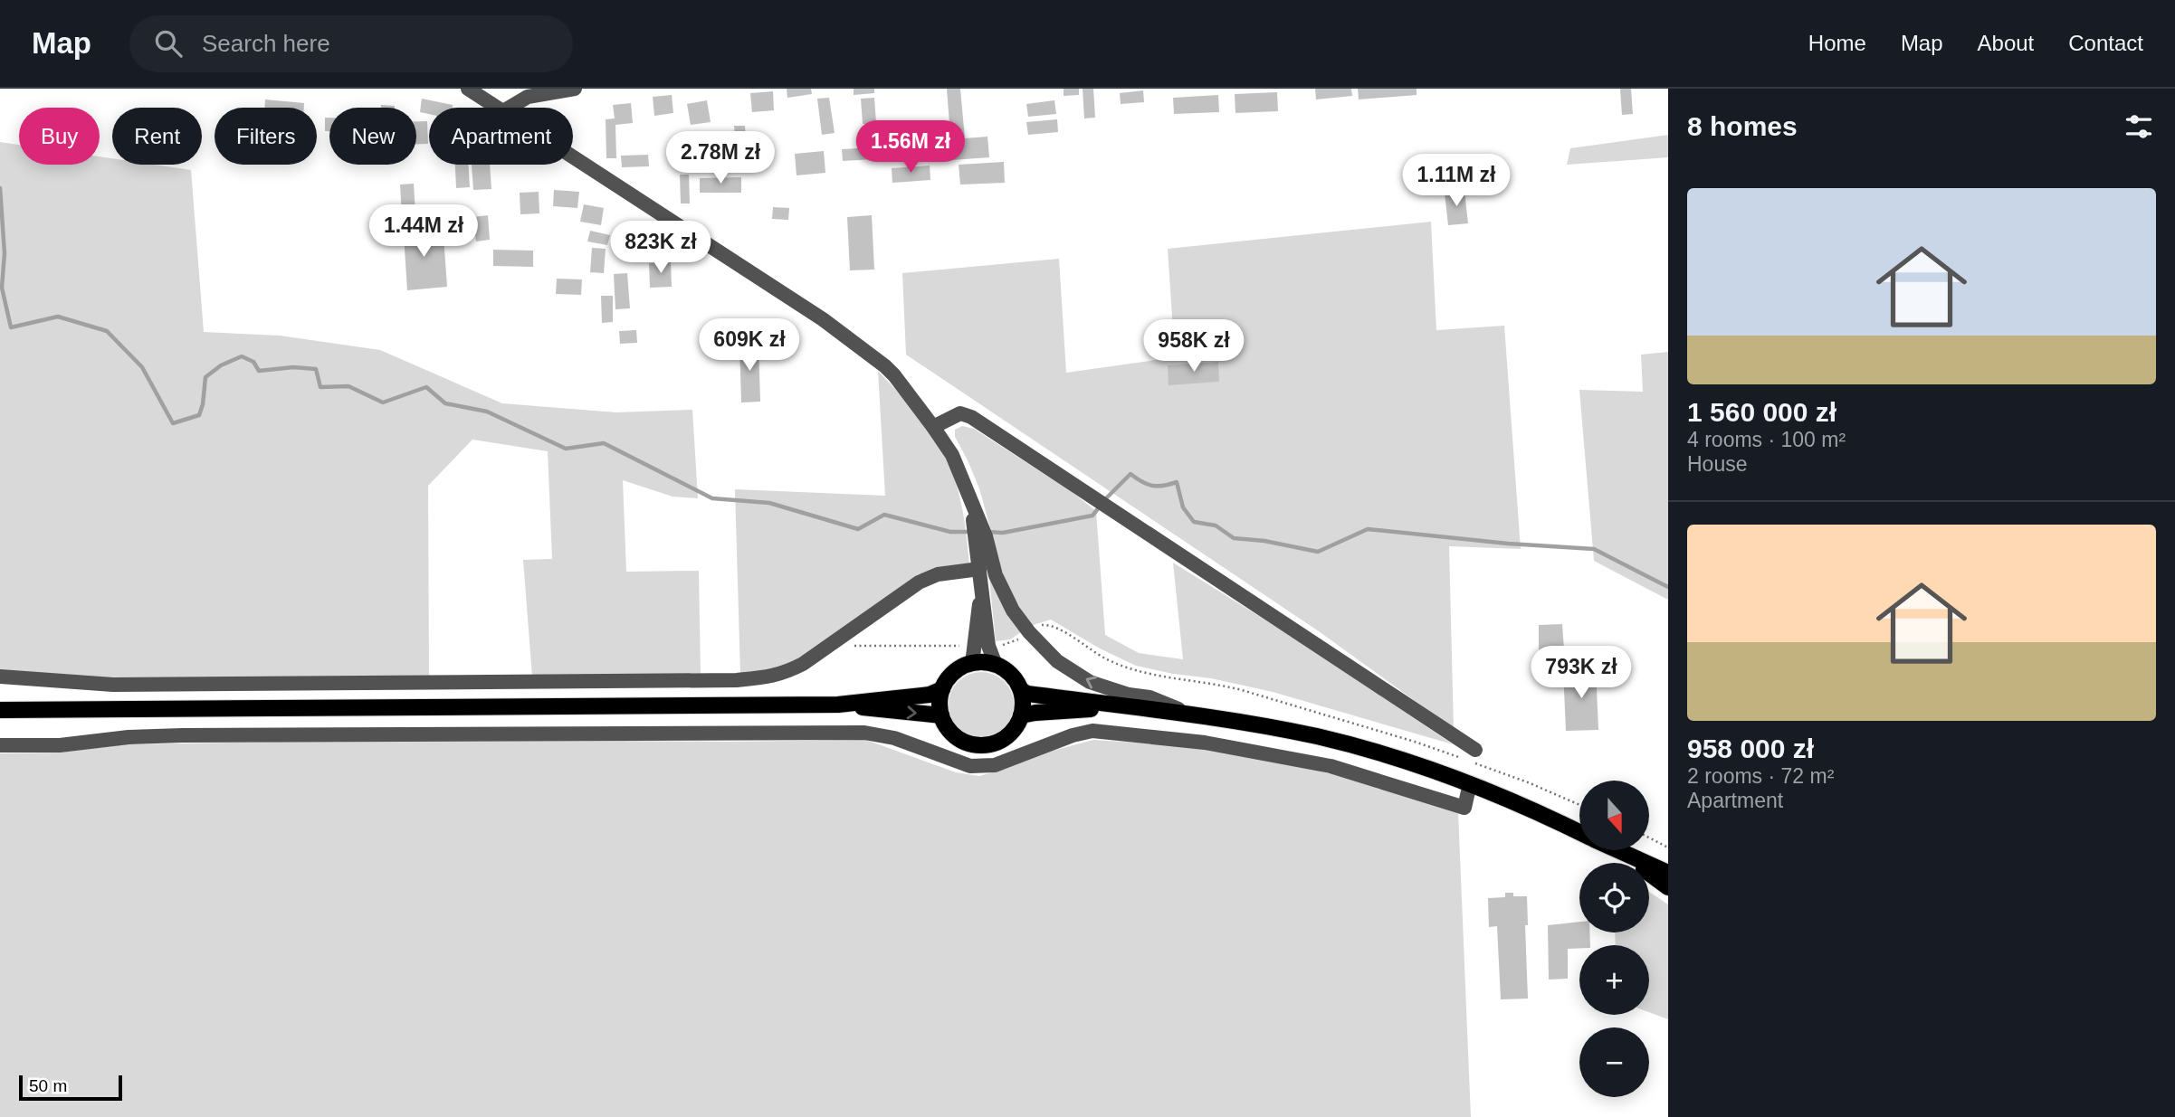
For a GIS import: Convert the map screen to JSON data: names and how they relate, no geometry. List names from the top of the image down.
{
  "scale_bar": "50 m",
  "north": "bottom",
  "page": {
    "header": "Map",
    "search": "Search here",
    "nav": [
      "Home",
      "Map",
      "About",
      "Contact"
    ],
    "heading": "8 homes",
    "chip": [
      "Buy",
      "Rent",
      "Filters",
      "New",
      "Apartment"
    ],
    "price": [
      "1.56M zł",
      "2.78M zł",
      "1.11M zł",
      "1.44M zł",
      "823K zł",
      "609K zł",
      "958K zł",
      "793K zł"
    ],
    "list": [
      {
        "name": "1 560 000 zł",
        "note": "4 rooms · 100 m² · House"
      },
      {
        "name": "958 000 zł",
        "note": "2 rooms · 72 m² · Apartment"
      }
    ],
    "map_buttons": ["+", "−"],
    "scale": "50 m"
  }
}
